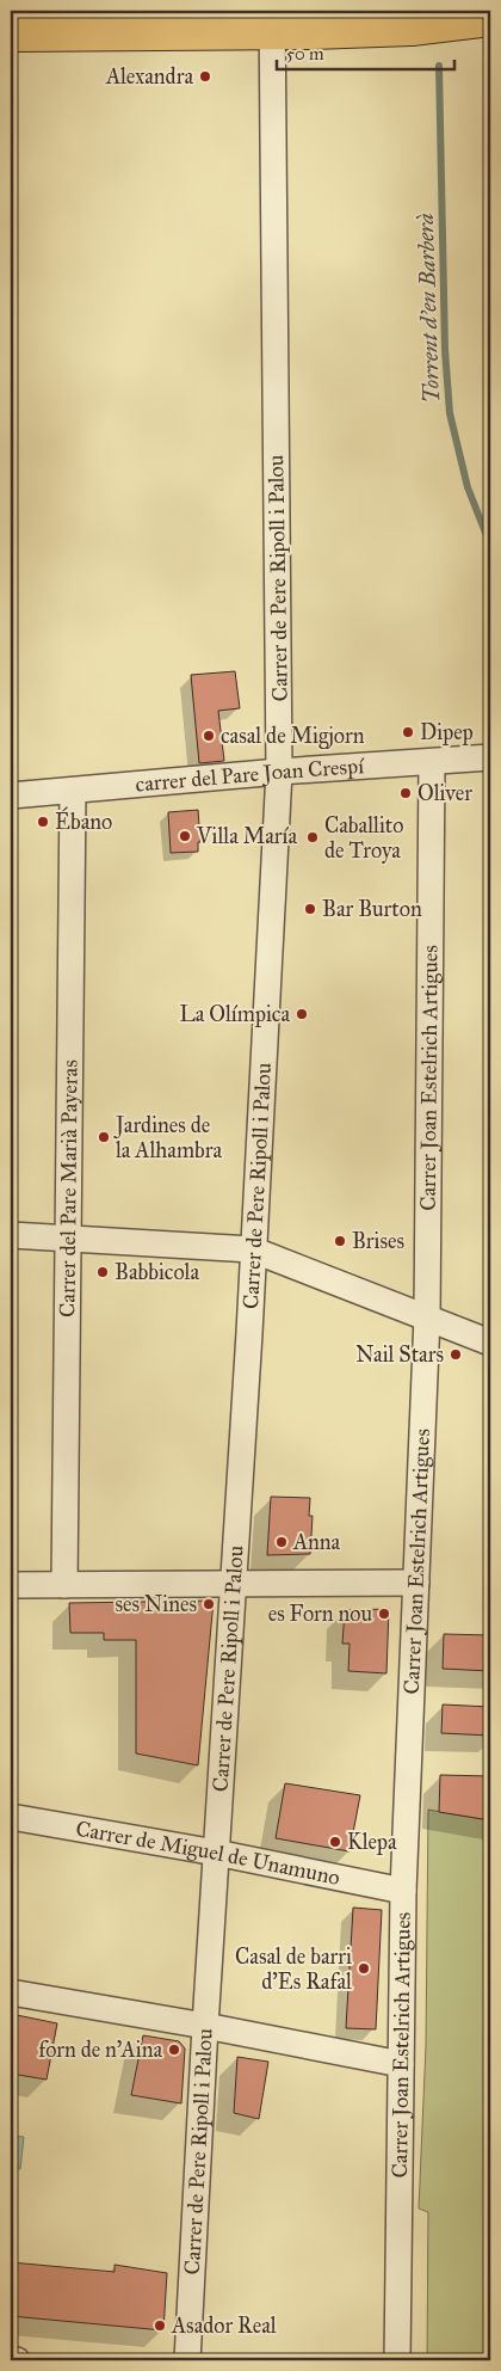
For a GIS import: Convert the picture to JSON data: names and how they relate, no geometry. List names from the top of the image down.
{
  "streets": {
    "street": [
      "Carrer de Pere Ripoll i Palou",
      "carrer del Pare Joan Crespí",
      "Carrer Joan Estelrich Artigues",
      "Carrer del Pare Marià Payeras",
      "Carrer de Miguel de Unamuno"
    ]
  },
  "crossings": [
    ["Carrer de Pere Ripoll i Palou", "carrer del Pare Joan Crespí"],
    ["Carrer de Pere Ripoll i Palou", "Carrer de Miguel de Unamuno"],
    ["carrer del Pare Joan Crespí", "Carrer Joan Estelrich Artigues"],
    ["carrer del Pare Joan Crespí", "Carrer del Pare Marià Payeras"],
    ["Carrer Joan Estelrich Artigues", "Carrer de Miguel de Unamuno"]
  ],
  "water": ["Torrent d'en Barberà"],
  "places": [
    "Alexandra",
    "Dipep",
    "casal de Migjorn",
    "Oliver",
    "Ébano",
    "Villa María",
    "Caballito de Troya",
    "Bar Burton",
    "La Olímpica",
    "Jardines de la Alhambra",
    "Brises",
    "Babbicola",
    "Nail Stars",
    "Anna",
    "ses Nines",
    "es Forn nou",
    "Klepa",
    "Casal de barri d'Es Rafal",
    "forn de n'Aina",
    "Asador Real"
  ],
  "scale_bar": "50 m"
}
